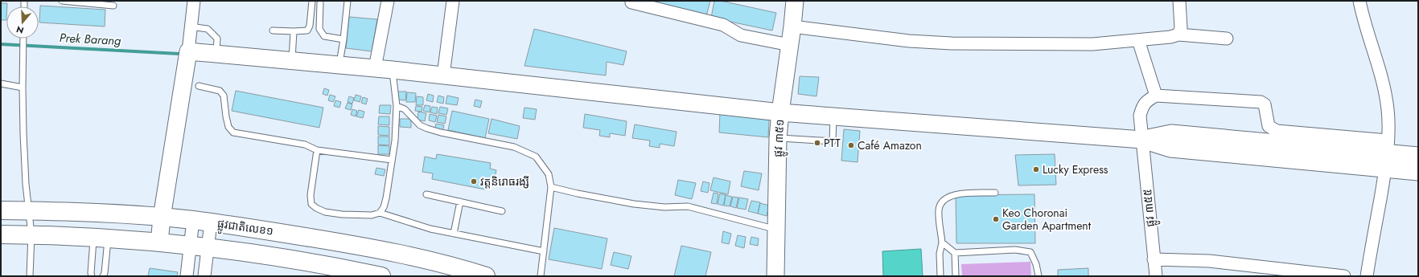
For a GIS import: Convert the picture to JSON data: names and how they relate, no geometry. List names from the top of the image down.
{
  "streets": {
    "highway": ["ផ្លូវជាតិលេខ១"],
    "main road": ["ផ្លូវ ៣៥១"],
    "street": ["ផ្លូវ ៣៥៥"]
  },
  "water": ["Prek Barang"],
  "places": [
    "PTT",
    "Café Amazon",
    "Lucky Express",
    "វត្តនិរោធរង្សី",
    "Keo Choronai Garden Apartment"
  ],
  "north": "bottom"
}
